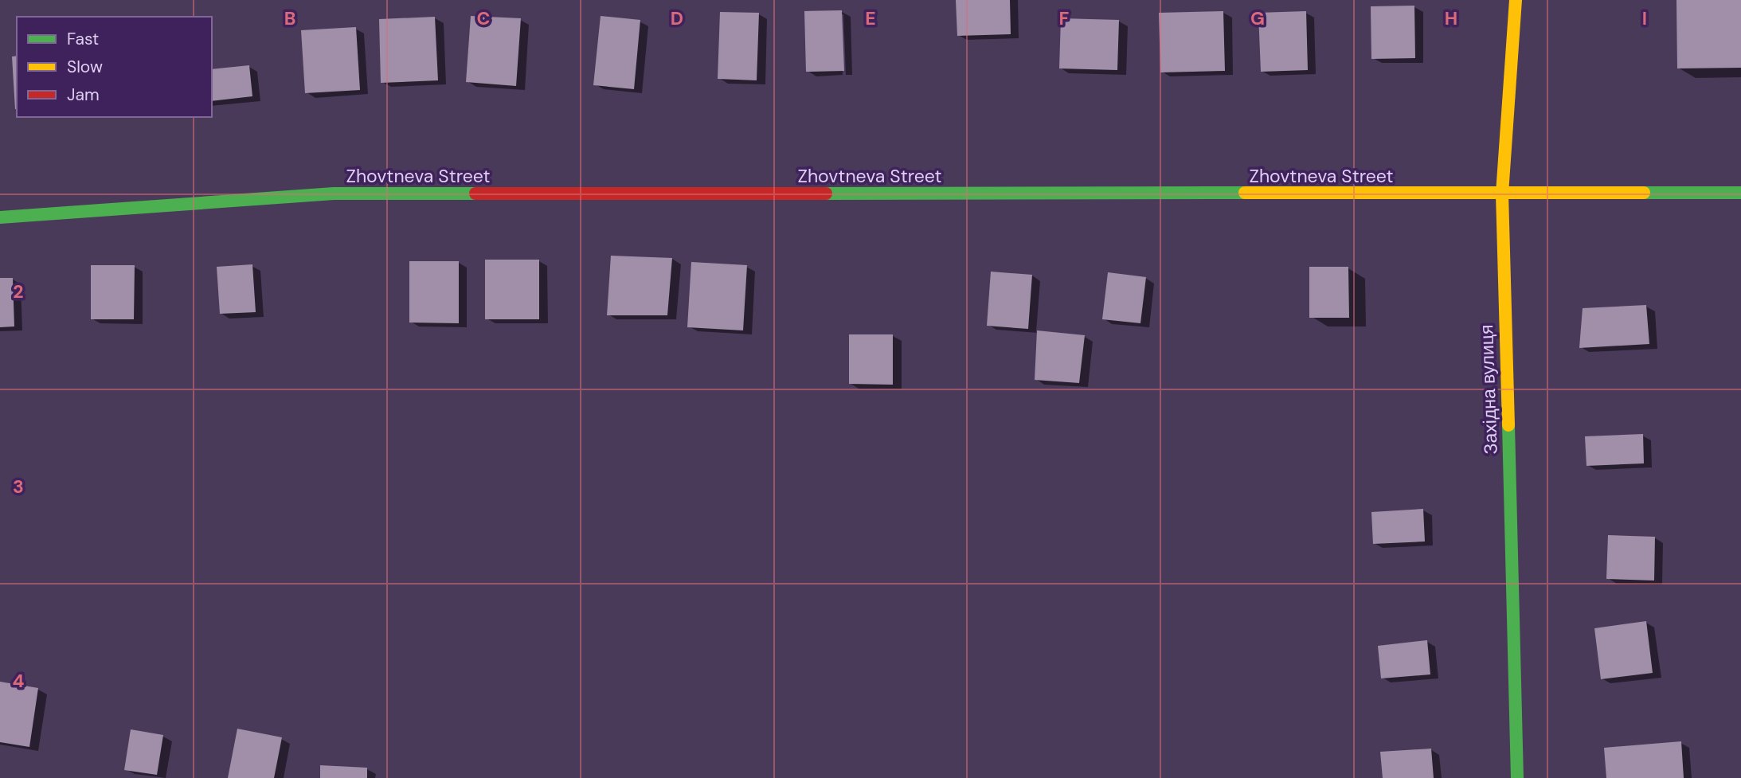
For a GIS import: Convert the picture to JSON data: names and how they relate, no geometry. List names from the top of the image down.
{
  "streets": {
    "main road": ["Zhovtneva Street", "Західна вулиця"]
  },
  "crossings": [
    ["Zhovtneva Street", "Західна вулиця"]
  ],
  "legend": ["Fast", "Slow", "Jam"],
  "grid": {
    "columns": [
      "B",
      "C",
      "D",
      "E",
      "F",
      "G",
      "H",
      "I"
    ],
    "rows": ["2", "3", "4"]
  }
}
